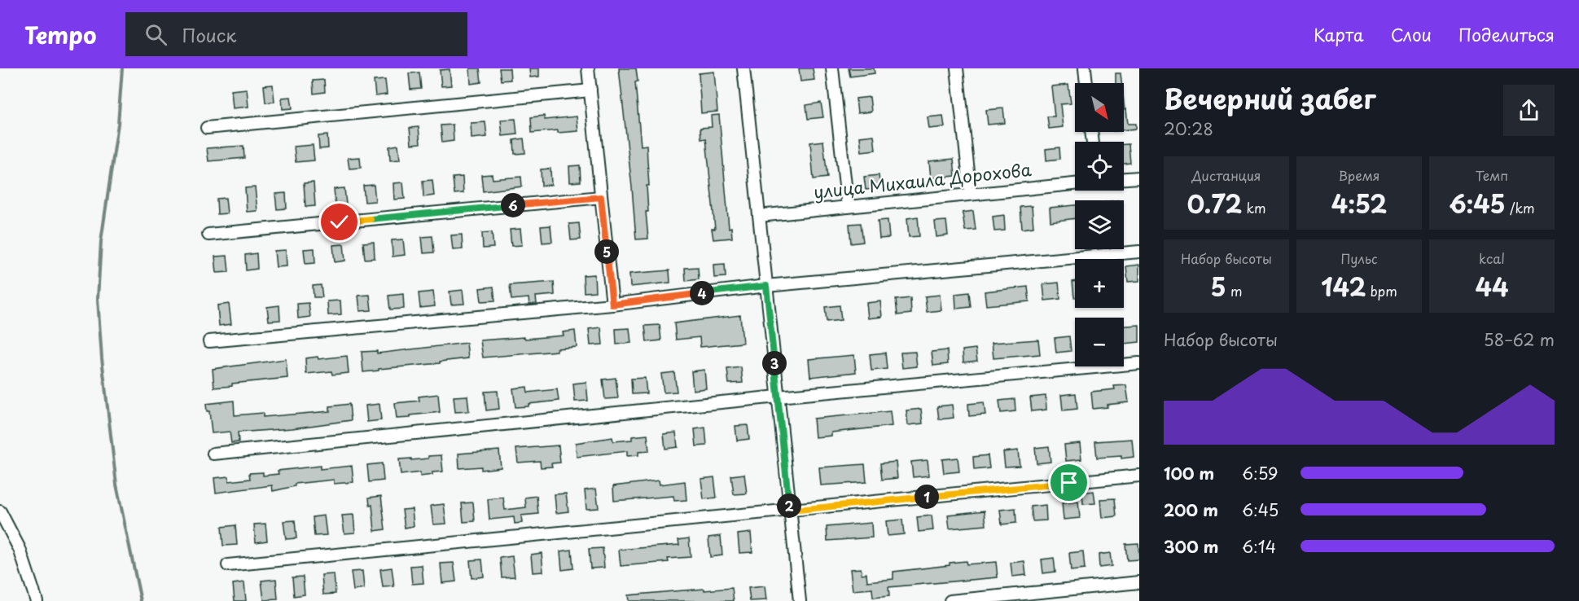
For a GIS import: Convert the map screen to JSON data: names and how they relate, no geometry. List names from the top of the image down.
{
  "streets": {
    "street": ["улица Михаила Дорохова"]
  },
  "north": "bottom right",
  "page": {
    "header": "Tempo",
    "search": "Поиск",
    "nav": ["Карта", "Слои", "Поделиться"],
    "heading": ["Вечерний забег", "20:28"],
    "map_buttons": ["+", "−"],
    "stats": [
      ["Дистанция", "0.72 km"],
      ["Время", "4:52"],
      ["Темп", "6:45 /km"],
      ["Набор высоты", "5 m"],
      ["Пульс", "142 bpm"],
      ["kcal", "44"]
    ],
    "pins": [
      "6",
      "5",
      "4",
      "3",
      "1",
      "2"
    ],
    "chart": ["Набор высоты", "58–62 m"],
    "list": [
      {
        "name": "100 m",
        "note": "6:59"
      },
      {
        "name": "200 m",
        "note": "6:45"
      },
      {
        "name": "300 m",
        "note": "6:14"
      }
    ]
  }
}
